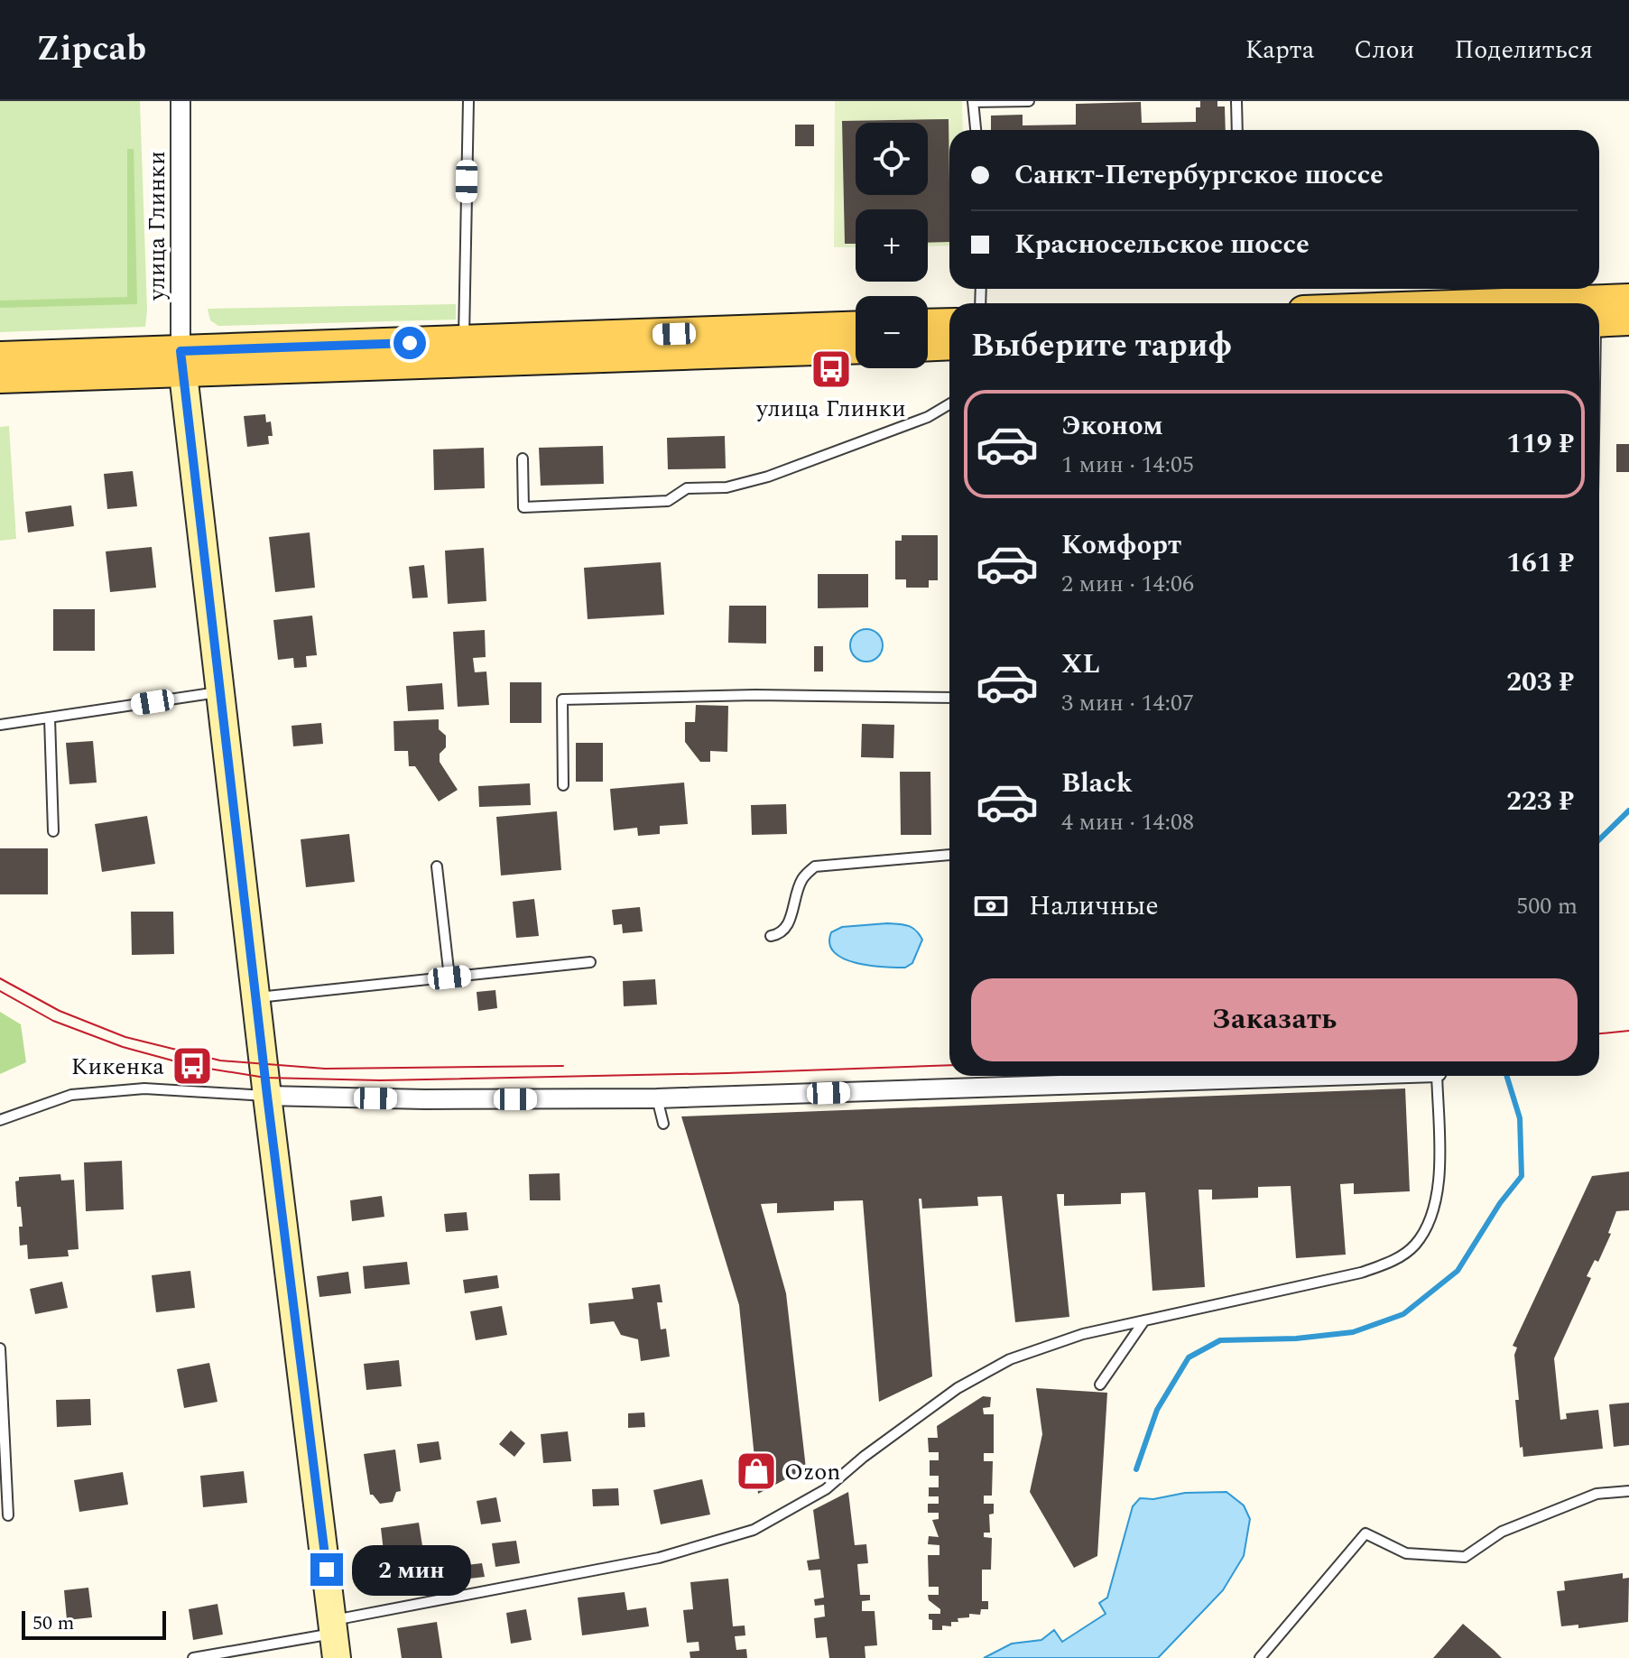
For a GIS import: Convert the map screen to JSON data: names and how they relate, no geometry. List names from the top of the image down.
{
  "streets": {
    "street": ["улица Глинки"]
  },
  "places": {
    "bus stop": ["улица Глинки", "Кикенка"],
    "shop": ["Ozon"]
  },
  "scale_bar": "50 m",
  "page": {
    "header": "Zipcab",
    "nav": ["Карта", "Слои", "Поделиться"],
    "map_buttons": ["+", "−"],
    "banner": ["Санкт-Петербургское шоссе", "Красносельское шоссе"],
    "heading": "Выберите тариф",
    "list": [
      {
        "name": "Эконом",
        "note": "1 мин · 14:05",
        "value": "119 ₽"
      },
      {
        "name": "Комфорт",
        "note": "2 мин · 14:06",
        "value": "161 ₽"
      },
      {
        "name": "XL",
        "note": "3 мин · 14:07",
        "value": "203 ₽"
      },
      {
        "name": "Black",
        "note": "4 мин · 14:08",
        "value": "223 ₽"
      }
    ],
    "pay": ["Наличные", "500 m"],
    "buttons": "Заказать",
    "bubble": "2 мин",
    "scale": "50 m"
  }
}
